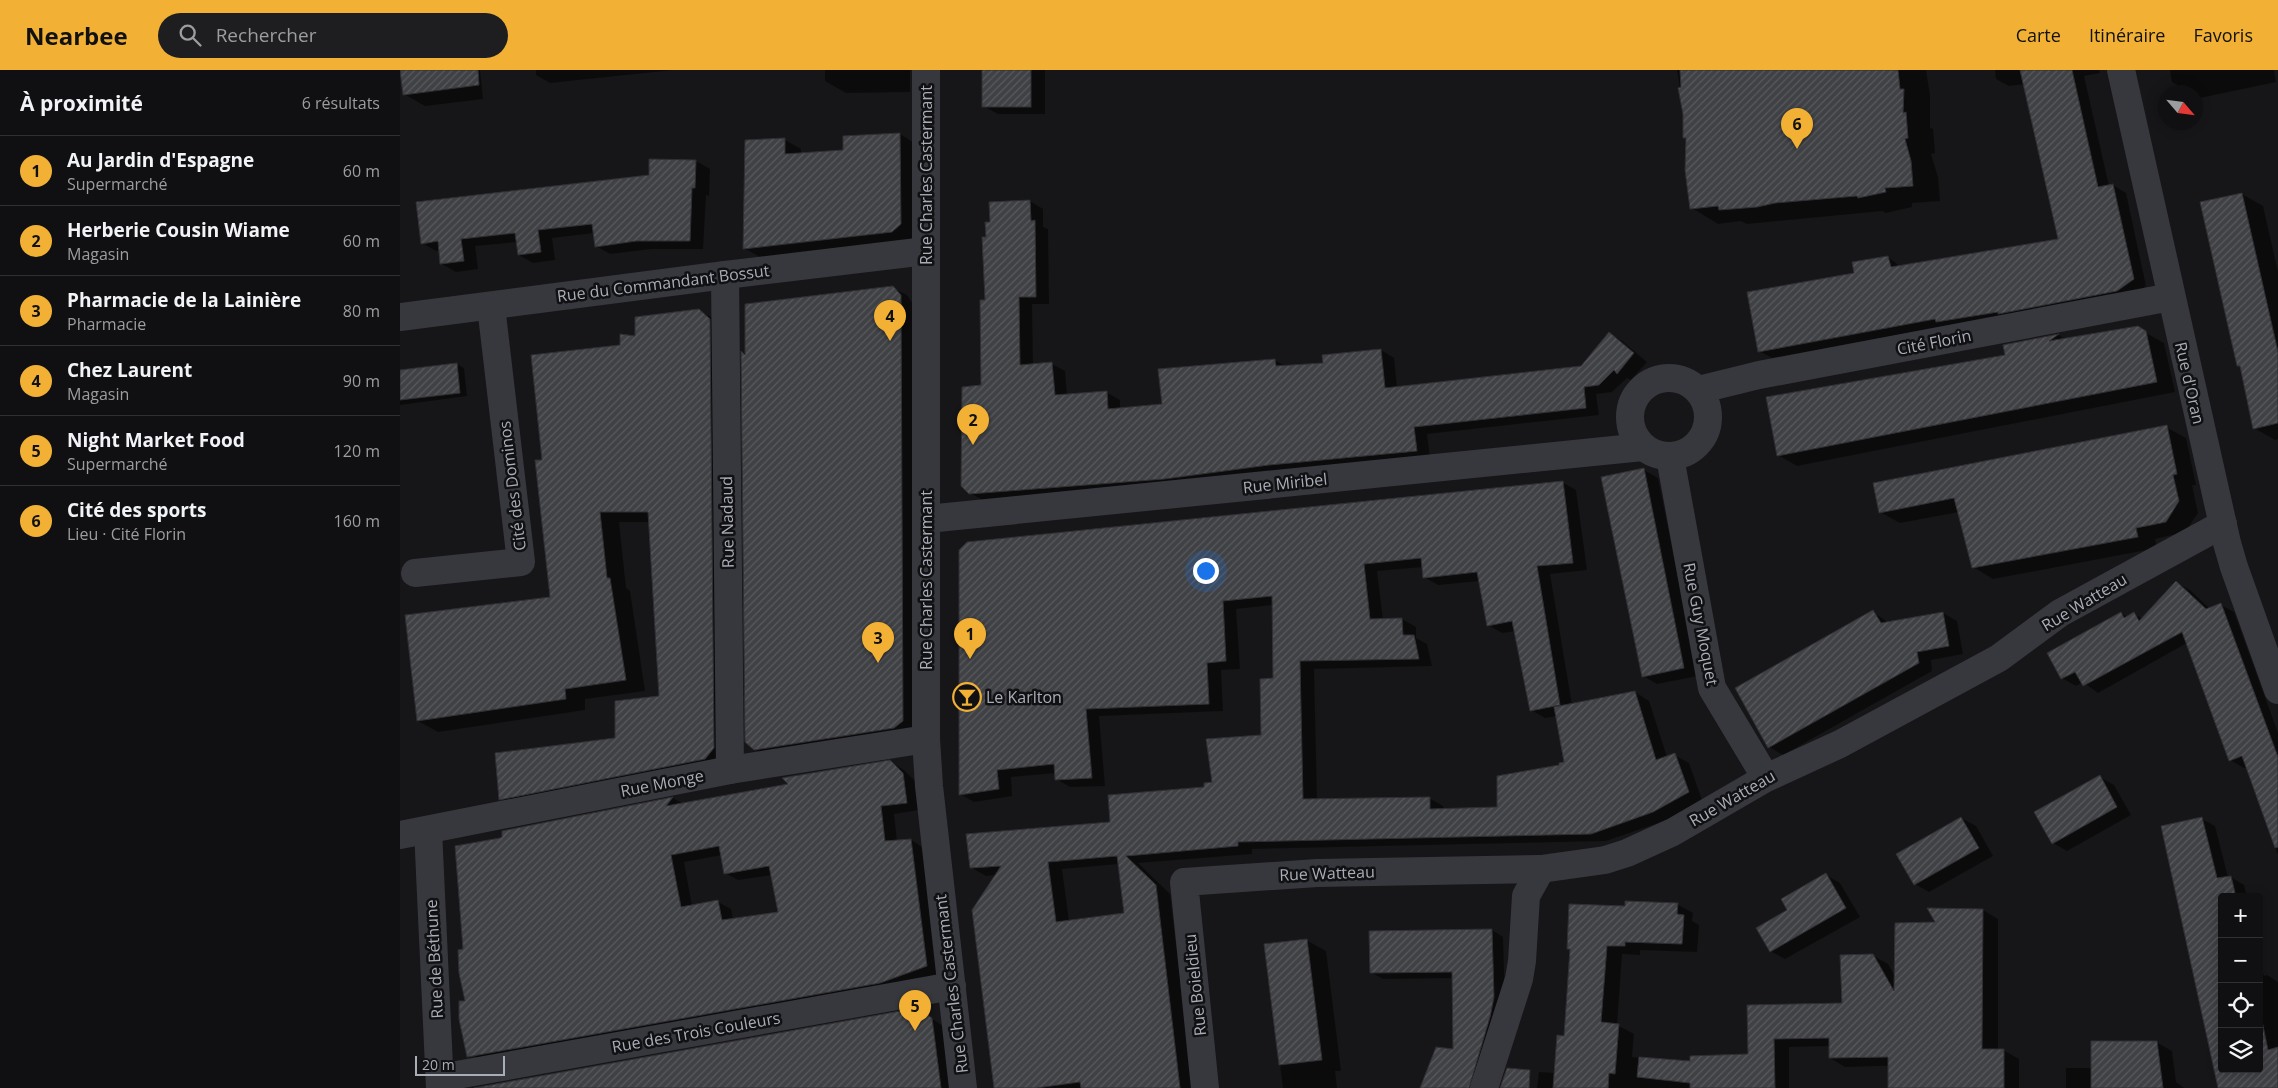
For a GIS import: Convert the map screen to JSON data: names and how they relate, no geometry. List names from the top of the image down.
{
  "streets": {
    "street": [
      "Rue Charles Castermant",
      "Rue du Commandant Bossut",
      "Cité Florin",
      "Rue d'Oran",
      "Rue Miribel",
      "Cité des Dominos",
      "Rue Nadaud",
      "Rue Watteau",
      "Rue Guy Moquet",
      "Rue Monge",
      "Rue de Béthune",
      "Rue Boieldieu",
      "Rue des Trois Couleurs"
    ]
  },
  "crossings": [
    ["Rue Charles Castermant", "Rue du Commandant Bossut"],
    ["Rue Charles Castermant", "Rue Miribel"],
    ["Rue Charles Castermant", "Rue Monge"],
    ["Rue Charles Castermant", "Rue des Trois Couleurs"],
    ["Rue du Commandant Bossut", "Cité des Dominos"],
    ["Rue du Commandant Bossut", "Rue Nadaud"],
    ["Cité Florin", "Rue d'Oran"],
    ["Cité Florin", "Rue Miribel"],
    ["Cité Florin", "Rue Guy Moquet"],
    ["Rue d'Oran", "Rue Watteau"],
    ["Rue Miribel", "Rue Guy Moquet"],
    ["Rue Nadaud", "Rue Monge"],
    ["Rue Watteau", "Rue Guy Moquet"],
    ["Rue Watteau", "Rue Boieldieu"],
    ["Rue Monge", "Rue de Béthune"],
    ["Rue de Béthune", "Rue des Trois Couleurs"]
  ],
  "places": {
    "bar": ["Le Karlton"]
  },
  "scale_bar": "20 m",
  "north": "bottom right",
  "page": {
    "header": "Nearbee",
    "search": "Rechercher",
    "nav": ["Carte", "Itinéraire", "Favoris"],
    "heading": ["À proximité", "6 résultats"],
    "pins": [
      "6",
      "4",
      "2",
      "1",
      "3",
      "5"
    ],
    "list": [
      {
        "mark": "1",
        "name": "Au Jardin d'Espagne",
        "note": "Supermarché",
        "value": "60 m"
      },
      {
        "mark": "2",
        "name": "Herberie Cousin Wiame",
        "note": "Magasin",
        "value": "60 m"
      },
      {
        "mark": "3",
        "name": "Pharmacie de la Lainière",
        "note": "Pharmacie",
        "value": "80 m"
      },
      {
        "mark": "4",
        "name": "Chez Laurent",
        "note": "Magasin",
        "value": "90 m"
      },
      {
        "mark": "5",
        "name": "Night Market Food",
        "note": "Supermarché",
        "value": "120 m"
      },
      {
        "mark": "6",
        "name": "Cité des sports",
        "note": "Lieu · Cité Florin",
        "value": "160 m"
      }
    ],
    "map_buttons": ["+", "−"],
    "scale": "20 m"
  }
}
